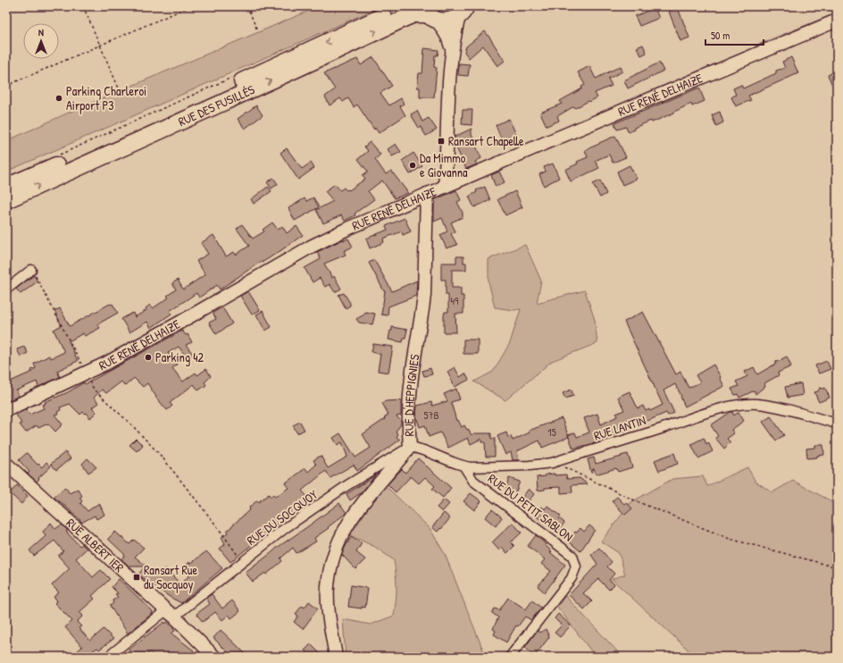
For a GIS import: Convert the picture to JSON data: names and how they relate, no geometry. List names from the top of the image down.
{
  "streets": {
    "highway": ["RUE DES FUSILLÉS"],
    "street": [
      "RUE RENÉ DELHAIZE",
      "RUE D'HEPPIGNIES",
      "RUE LANTIN",
      "RUE DU PETIT SABLON",
      "RUE DU SOCQUOY",
      "RUE ALBERT IER"
    ]
  },
  "crossings": [
    ["RUE RENÉ DELHAIZE", "RUE D'HEPPIGNIES"],
    ["RUE D'HEPPIGNIES", "RUE LANTIN"],
    ["RUE D'HEPPIGNIES", "RUE DU SOCQUOY"],
    ["RUE LANTIN", "RUE DU PETIT SABLON"],
    ["RUE LANTIN", "RUE DU SOCQUOY"],
    ["RUE DU SOCQUOY", "RUE ALBERT IER"]
  ],
  "places": {
    "other": ["Parking Charleroi Airport P3", "Da Mimmo e Giovanna", "Parking 42"],
    "transit": ["Ransart Chapelle", "Ransart Rue du Socquoy"]
  },
  "house_numbers": ["49", "57B", "15"],
  "scale_bar": "50 m",
  "north": "top"
}
